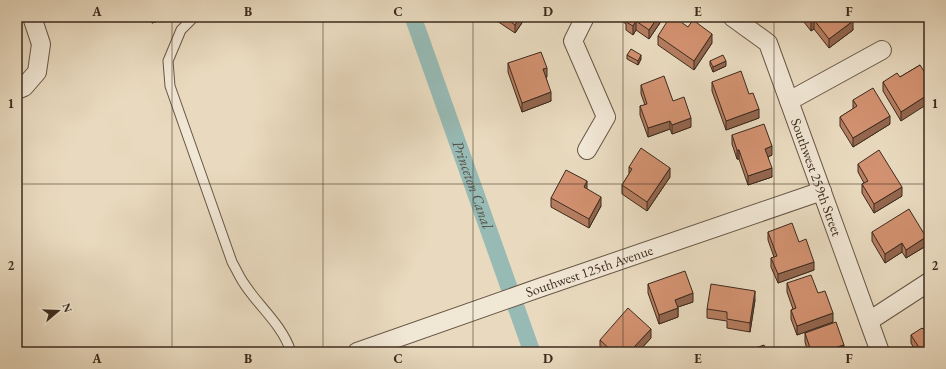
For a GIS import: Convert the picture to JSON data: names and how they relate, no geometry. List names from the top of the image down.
{
  "streets": {
    "street": ["Southwest 259th Street", "Southwest 125th Avenue"]
  },
  "crossings": [
    ["Southwest 259th Street", "Southwest 125th Avenue"]
  ],
  "water": ["Princeton Canal"],
  "north": "right",
  "grid": {
    "columns": [
      "A",
      "B",
      "C",
      "D",
      "E",
      "F"
    ],
    "rows": ["1", "2"]
  }
}
